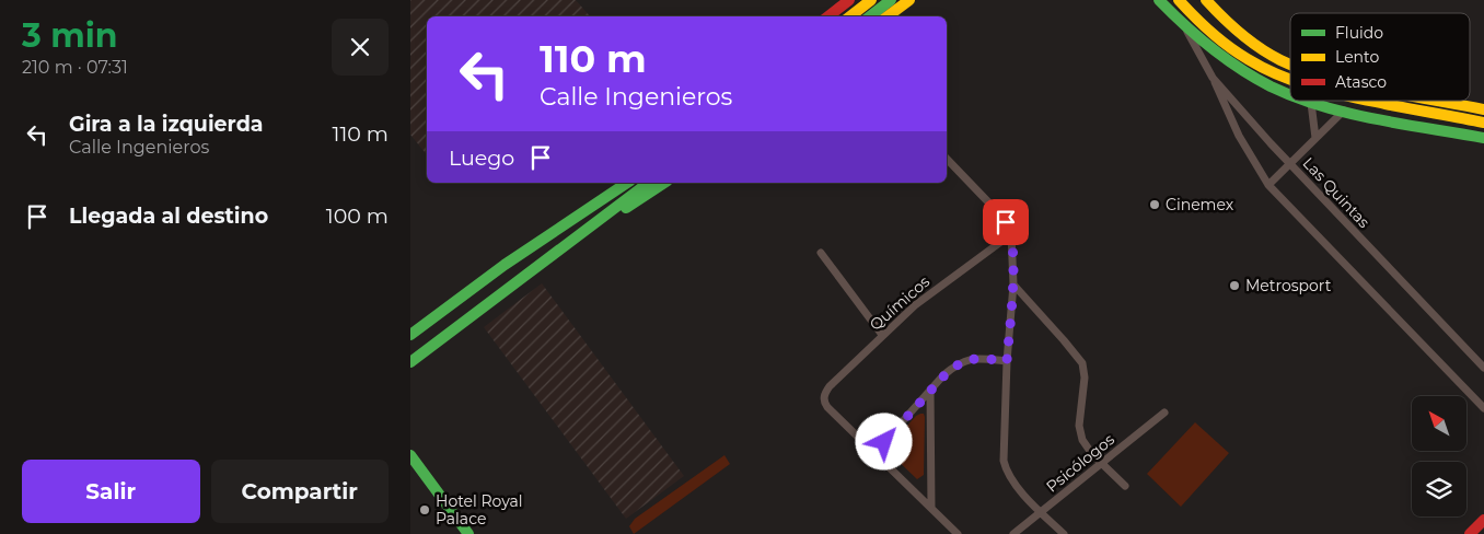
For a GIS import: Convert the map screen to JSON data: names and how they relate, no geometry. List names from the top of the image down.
{
  "streets": {
    "street": ["Las Quintas", "Químicos", "Psicólogos"]
  },
  "places": ["Cinemex", "Metrosport", "Hotel Royal Palace"],
  "legend": ["Fluido", "Lento", "Atasco"],
  "north": "top left",
  "page": {
    "heading": ["3 min", "210 m · 07:31"],
    "turn": ["110 m", "Calle Ingenieros"],
    "list": [
      {
        "name": "Gira a la izquierda",
        "note": "Calle Ingenieros",
        "value": "110 m"
      },
      {
        "name": "Llegada al destino",
        "value": "100 m"
      }
    ],
    "then": "Luego",
    "buttons": ["Salir", "Compartir"]
  }
}
